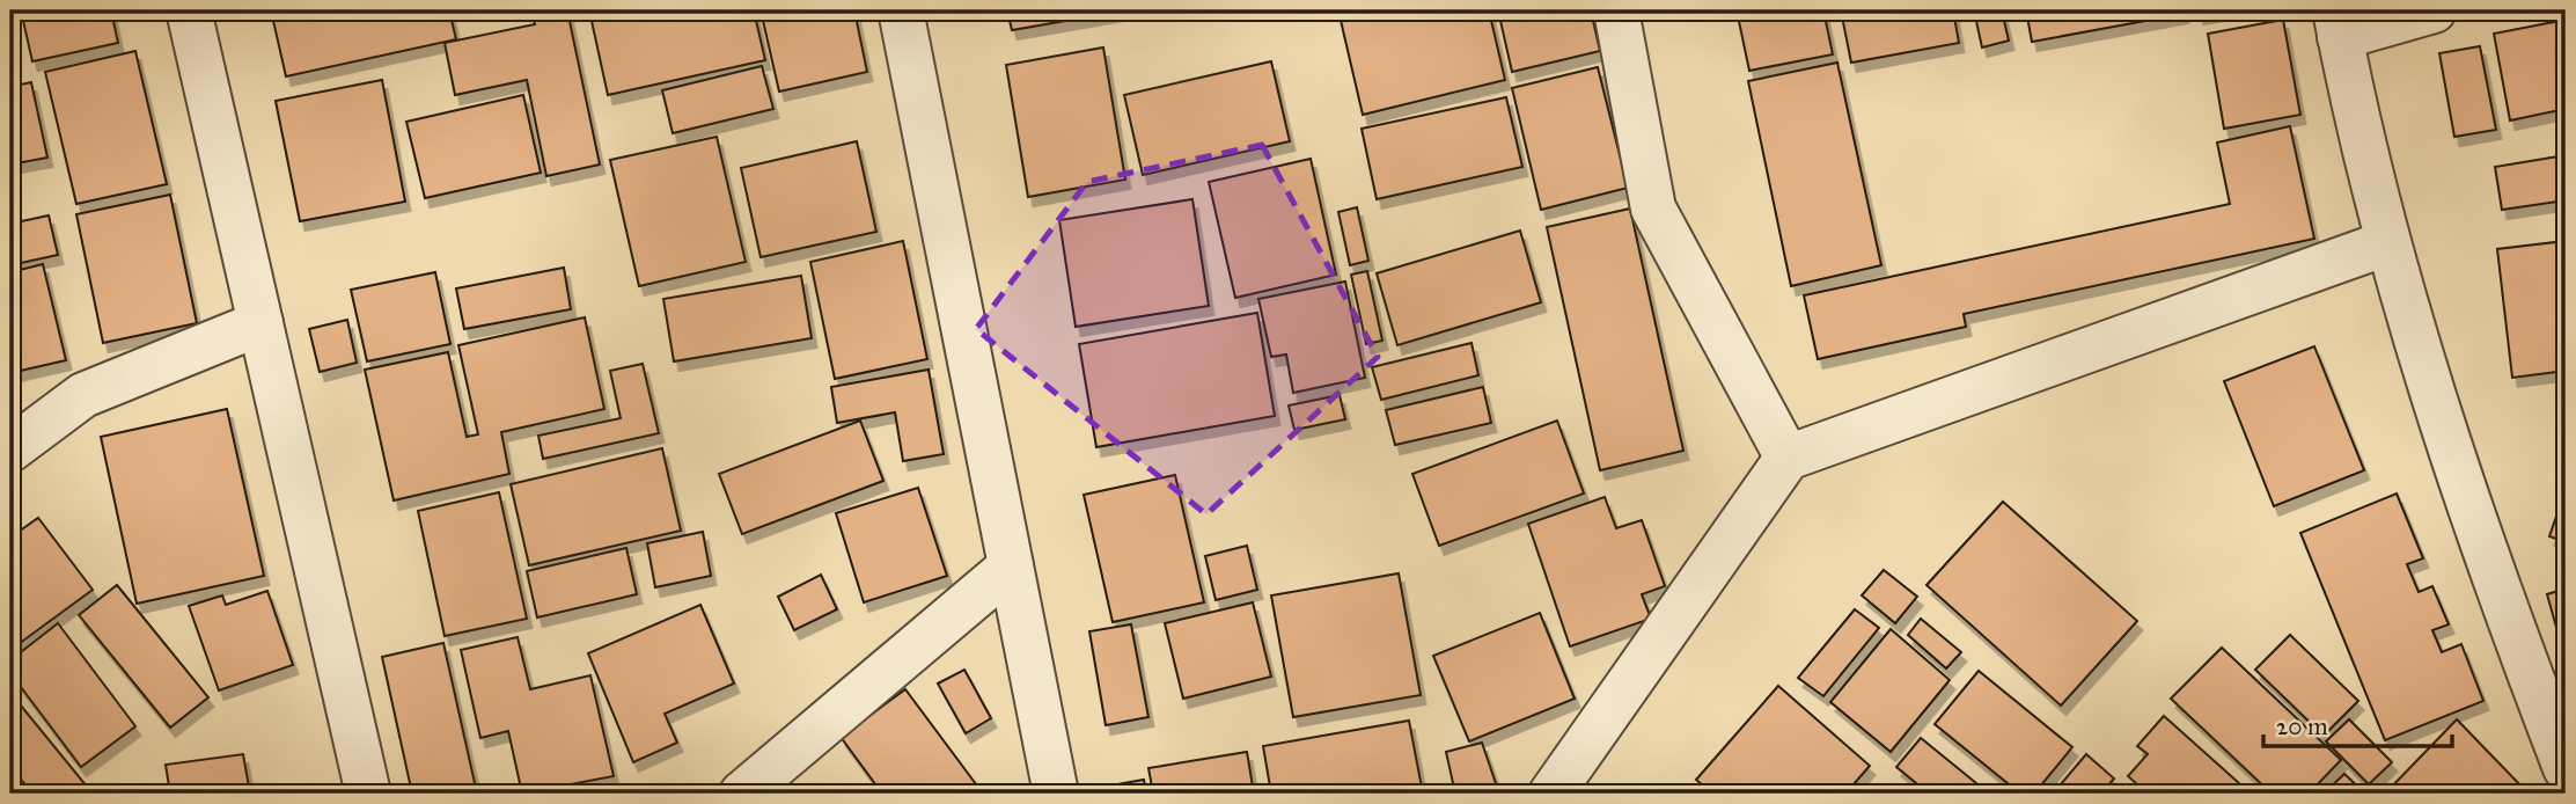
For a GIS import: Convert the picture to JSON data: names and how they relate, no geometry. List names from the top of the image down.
{
  "scale_bar": "20 m"
}
